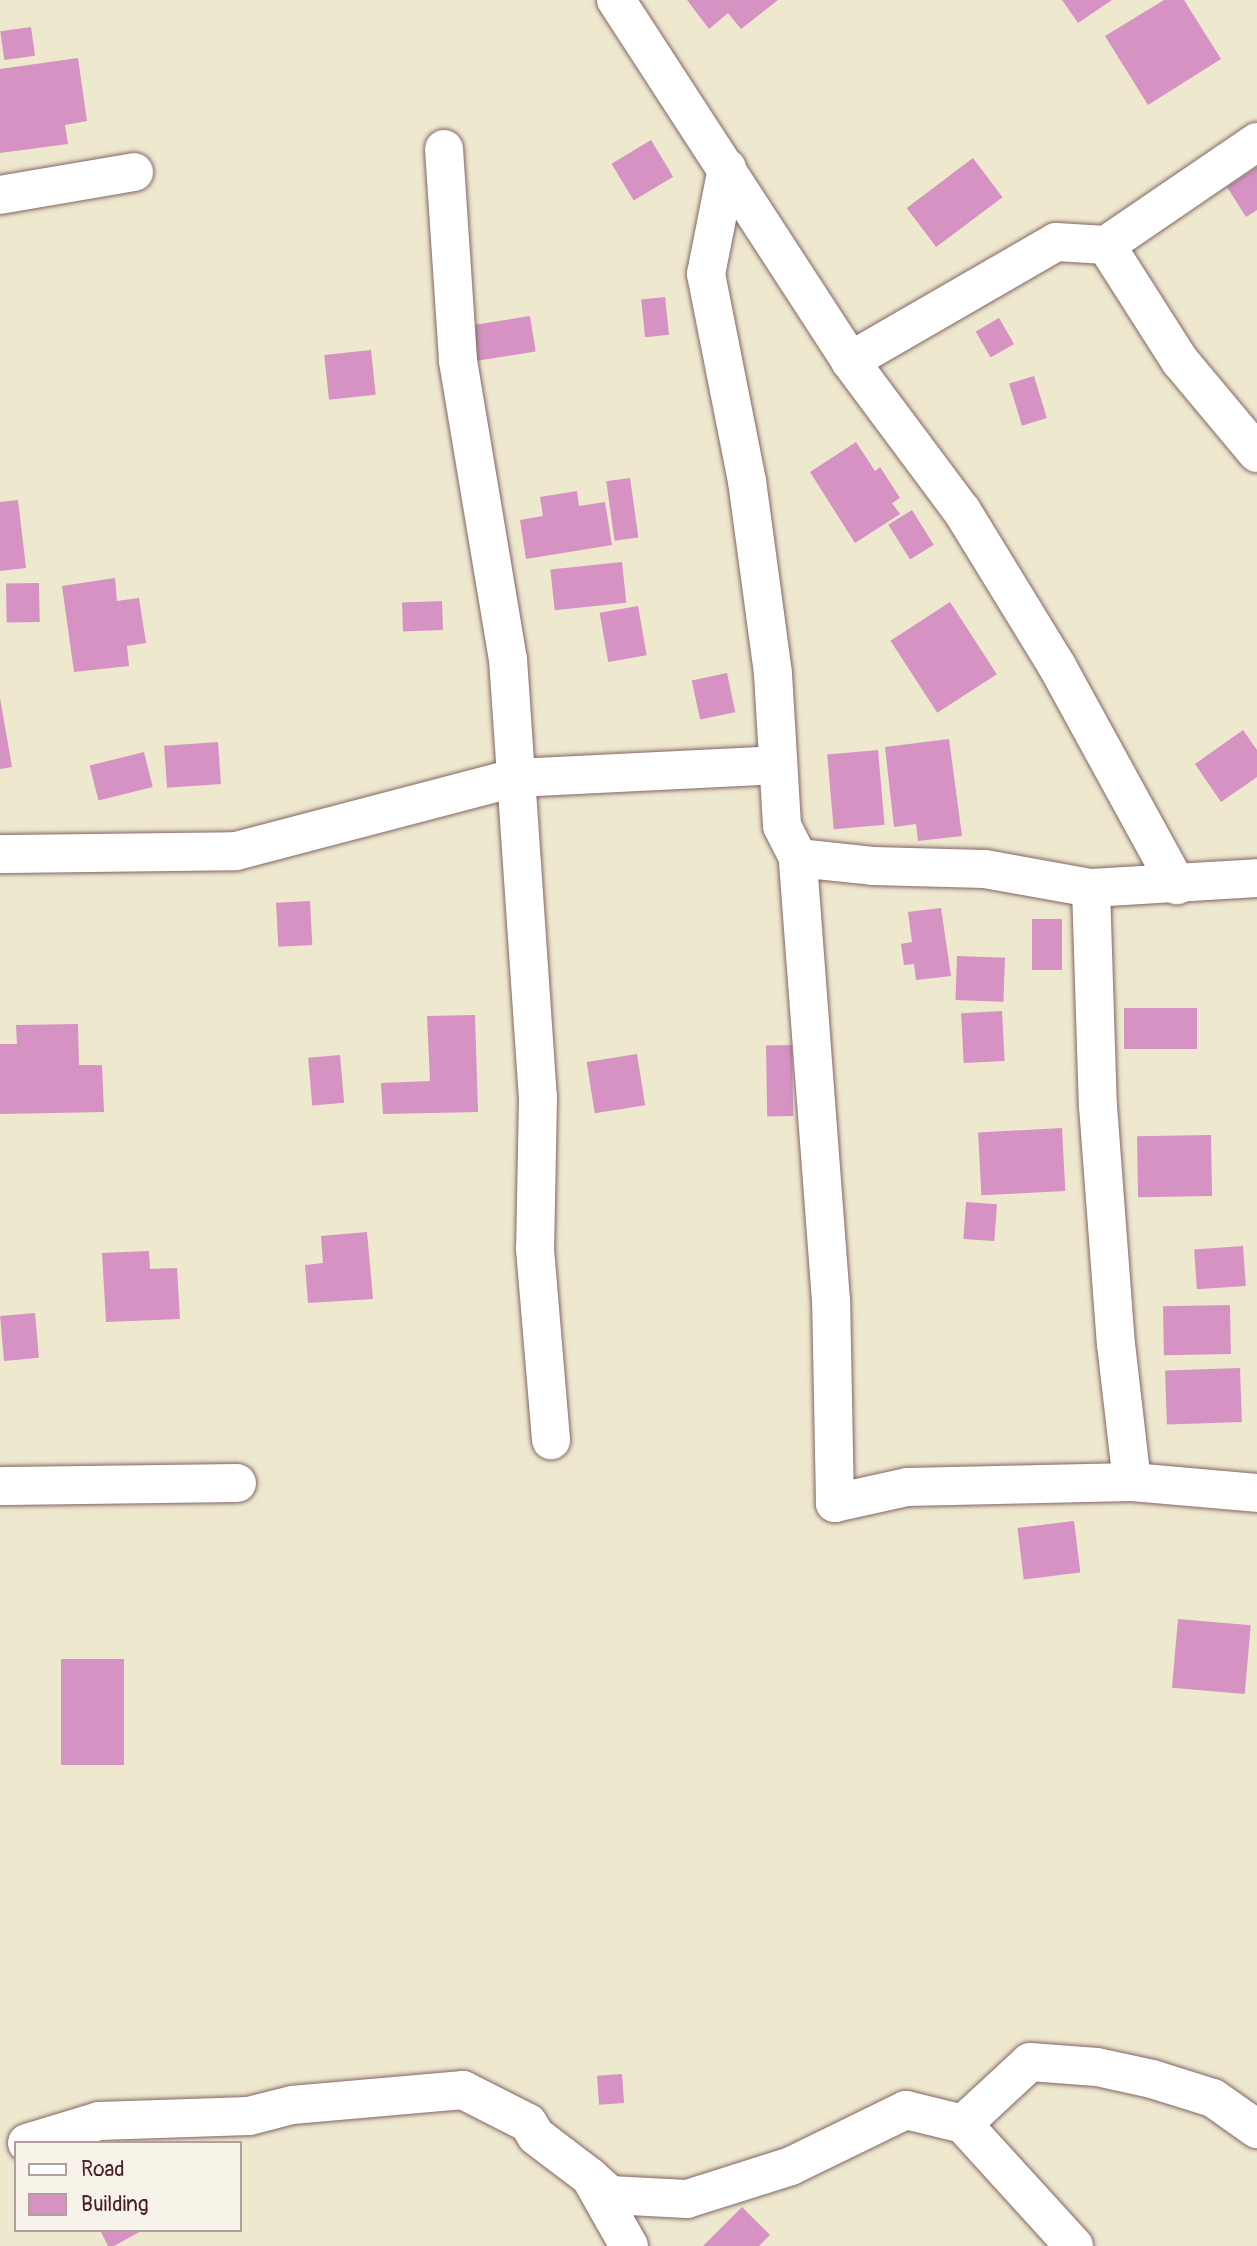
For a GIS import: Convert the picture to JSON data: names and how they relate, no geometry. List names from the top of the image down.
{
  "legend": ["Road", "Building"]
}
